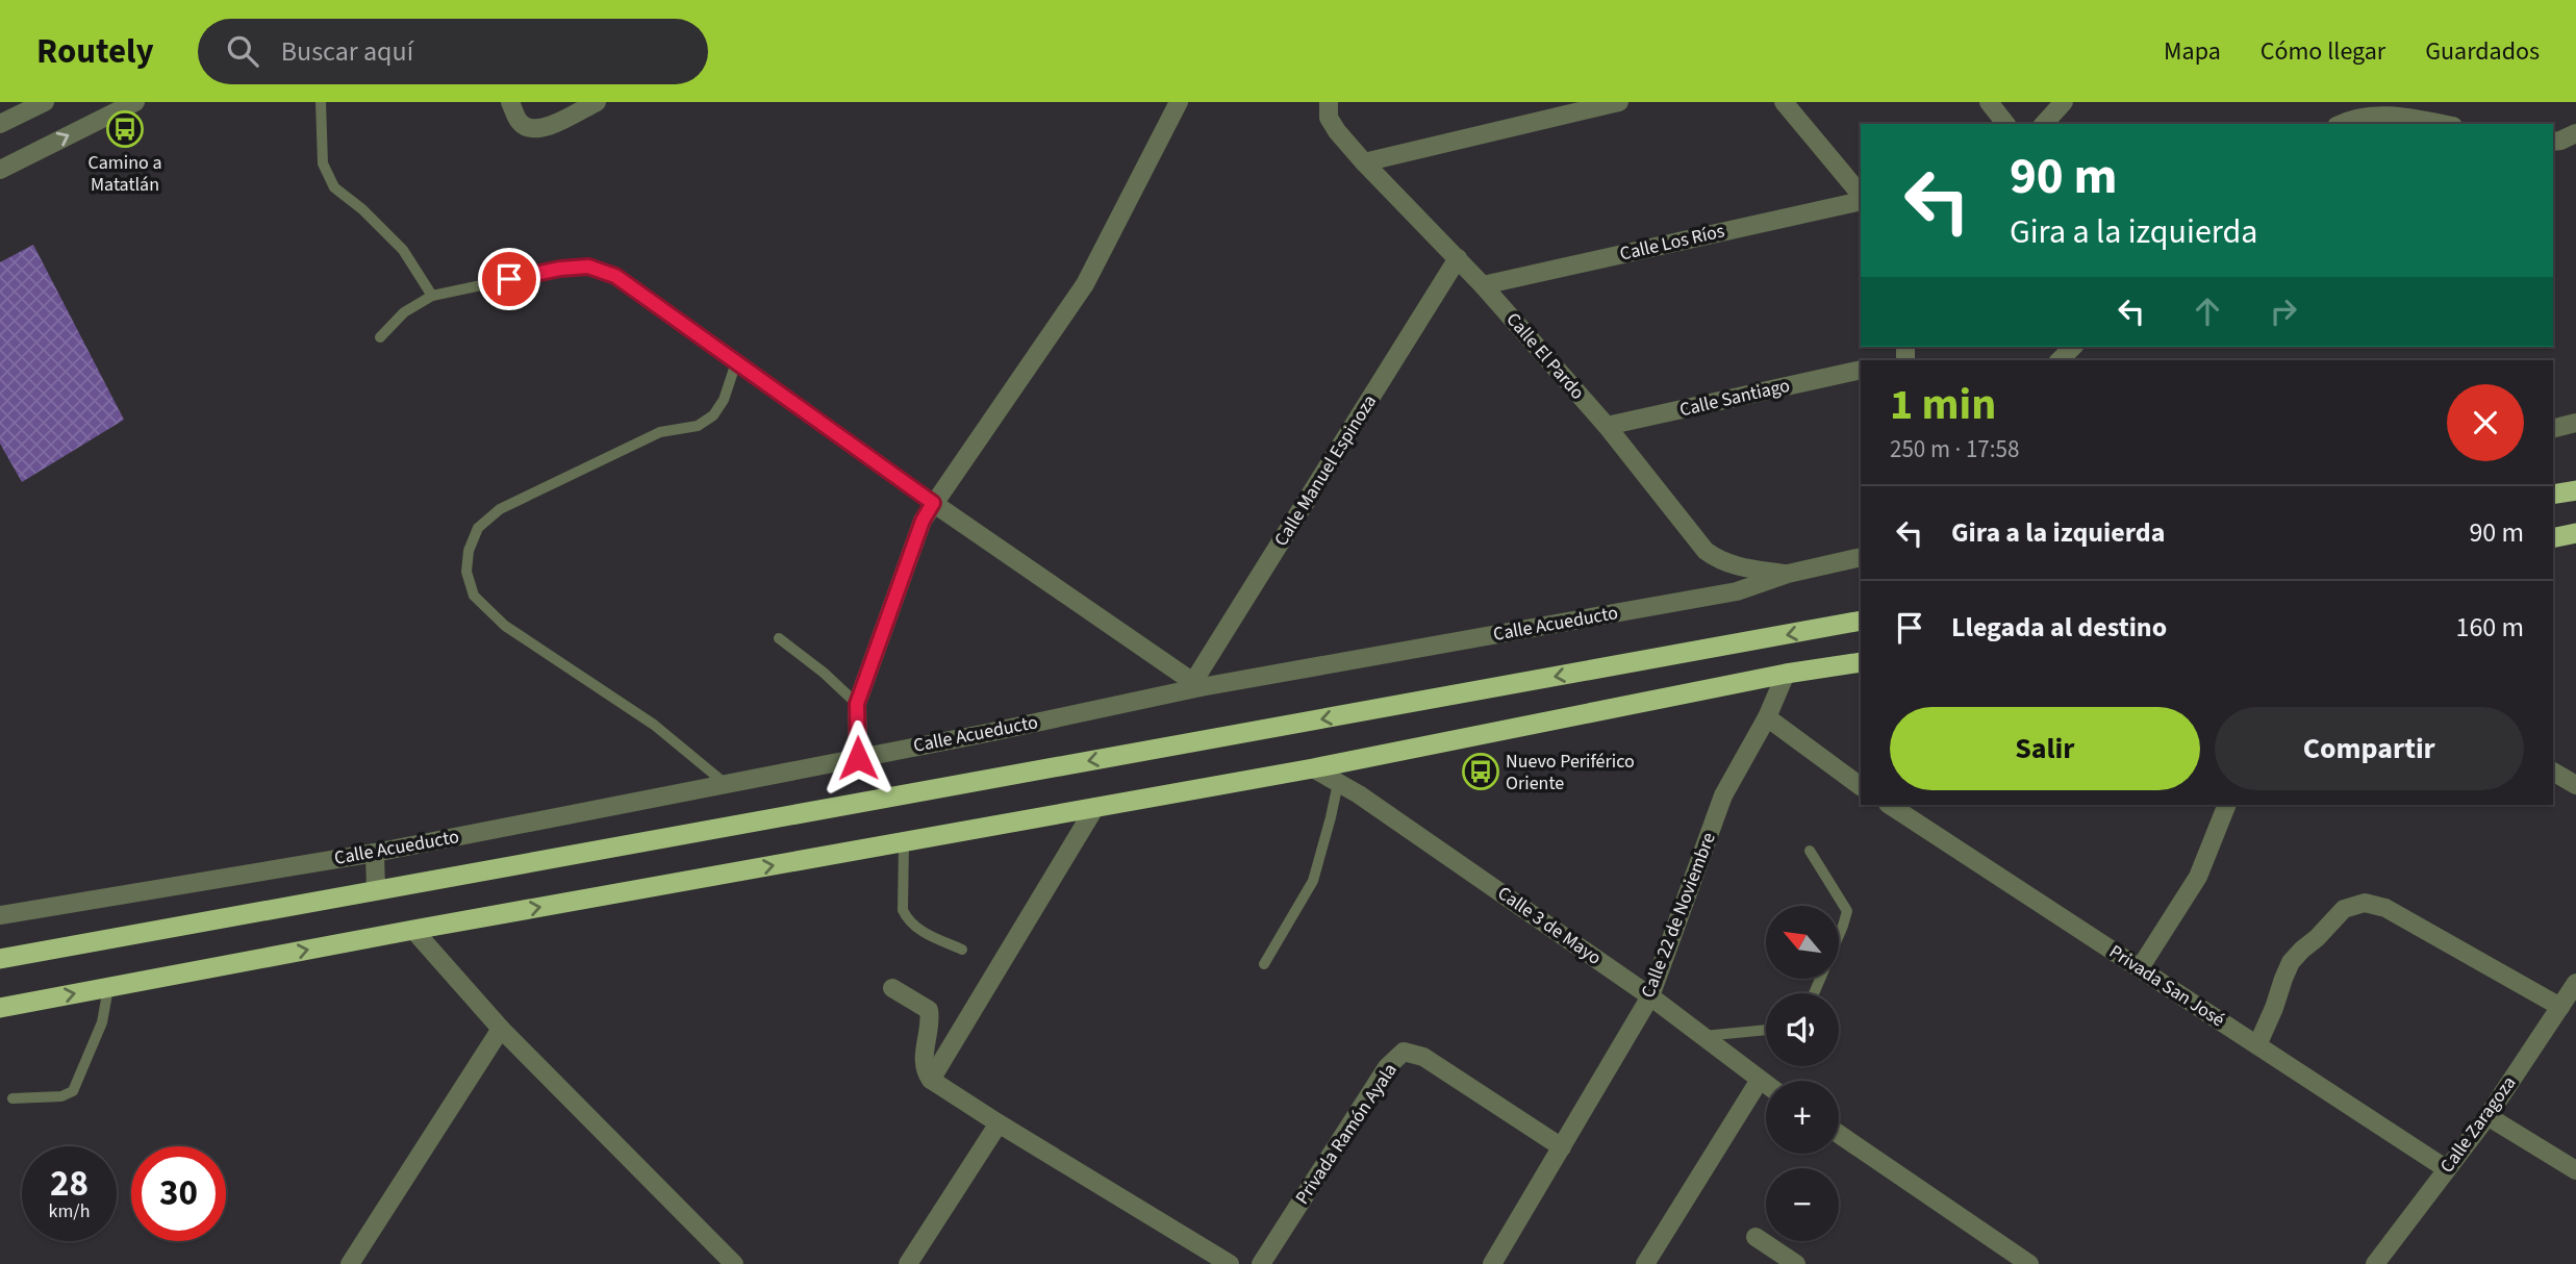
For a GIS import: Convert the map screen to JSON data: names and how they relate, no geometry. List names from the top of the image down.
{
  "streets": {
    "street": [
      "Calle Los Ríos",
      "Calle El Pardo",
      "Calle Santiago",
      "Calle Manuel Espinoza",
      "Calle Acueducto",
      "Calle 22 de Noviembre",
      "Calle 3 de Mayo",
      "Privada San José",
      "Calle Zaragoza",
      "Privada Ramón Ayala"
    ]
  },
  "crossings": [
    ["Calle Los Ríos", "Calle El Pardo"],
    ["Calle El Pardo", "Calle Santiago"],
    ["Calle El Pardo", "Calle Manuel Espinoza"],
    ["Calle El Pardo", "Calle Acueducto"],
    ["Calle Manuel Espinoza", "Calle Acueducto"],
    ["Calle 22 de Noviembre", "Calle 3 de Mayo"],
    ["Calle 22 de Noviembre", "Privada Ramón Ayala"],
    ["Privada San José", "Calle Zaragoza"]
  ],
  "places": {
    "bus stop": ["Camino a Matatlán", "Nuevo Periférico Oriente"]
  },
  "north": "top left",
  "page": {
    "header": "Routely",
    "search": "Buscar aquí",
    "nav": ["Mapa", "Cómo llegar", "Guardados"],
    "turn": ["90 m", "Gira a la izquierda"],
    "heading": ["1 min", "250 m · 17:58"],
    "list": [
      {
        "name": "Gira a la izquierda",
        "value": "90 m"
      },
      {
        "name": "Llegada al destino",
        "value": "160 m"
      }
    ],
    "buttons": ["Salir", "Compartir"],
    "map_buttons": ["+", "−"],
    "speed": "28 km/h",
    "limit": "30"
  }
}
